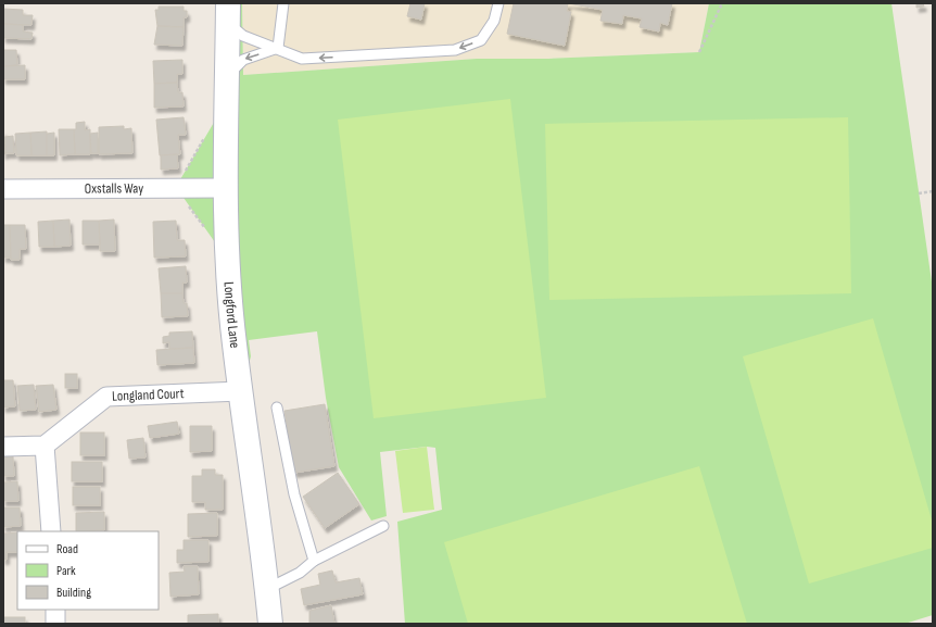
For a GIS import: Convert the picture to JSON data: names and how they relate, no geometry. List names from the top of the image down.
{
  "streets": {
    "street": ["Oxstalls Way", "Longford Lane", "Longland Court"]
  },
  "crossings": [
    ["Oxstalls Way", "Longford Lane"],
    ["Longford Lane", "Longland Court"]
  ],
  "legend": ["Road", "Park", "Building"]
}
